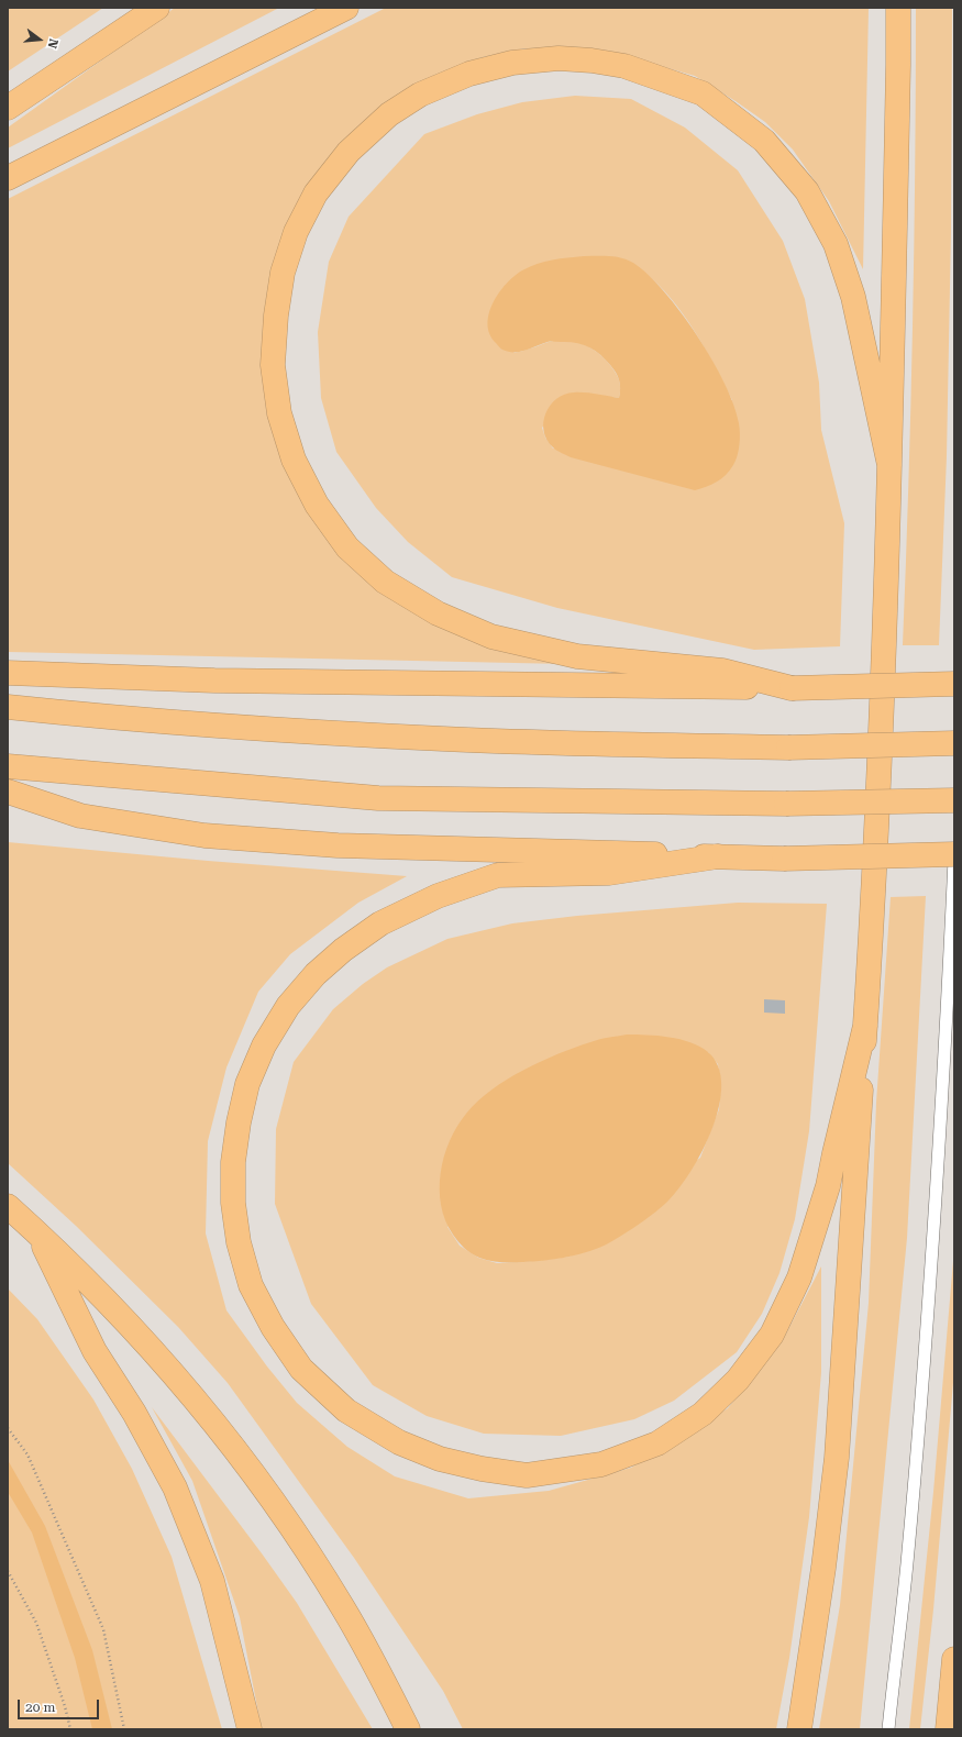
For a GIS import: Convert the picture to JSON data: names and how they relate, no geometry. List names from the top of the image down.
{
  "scale_bar": "20 m",
  "north": "right"
}
